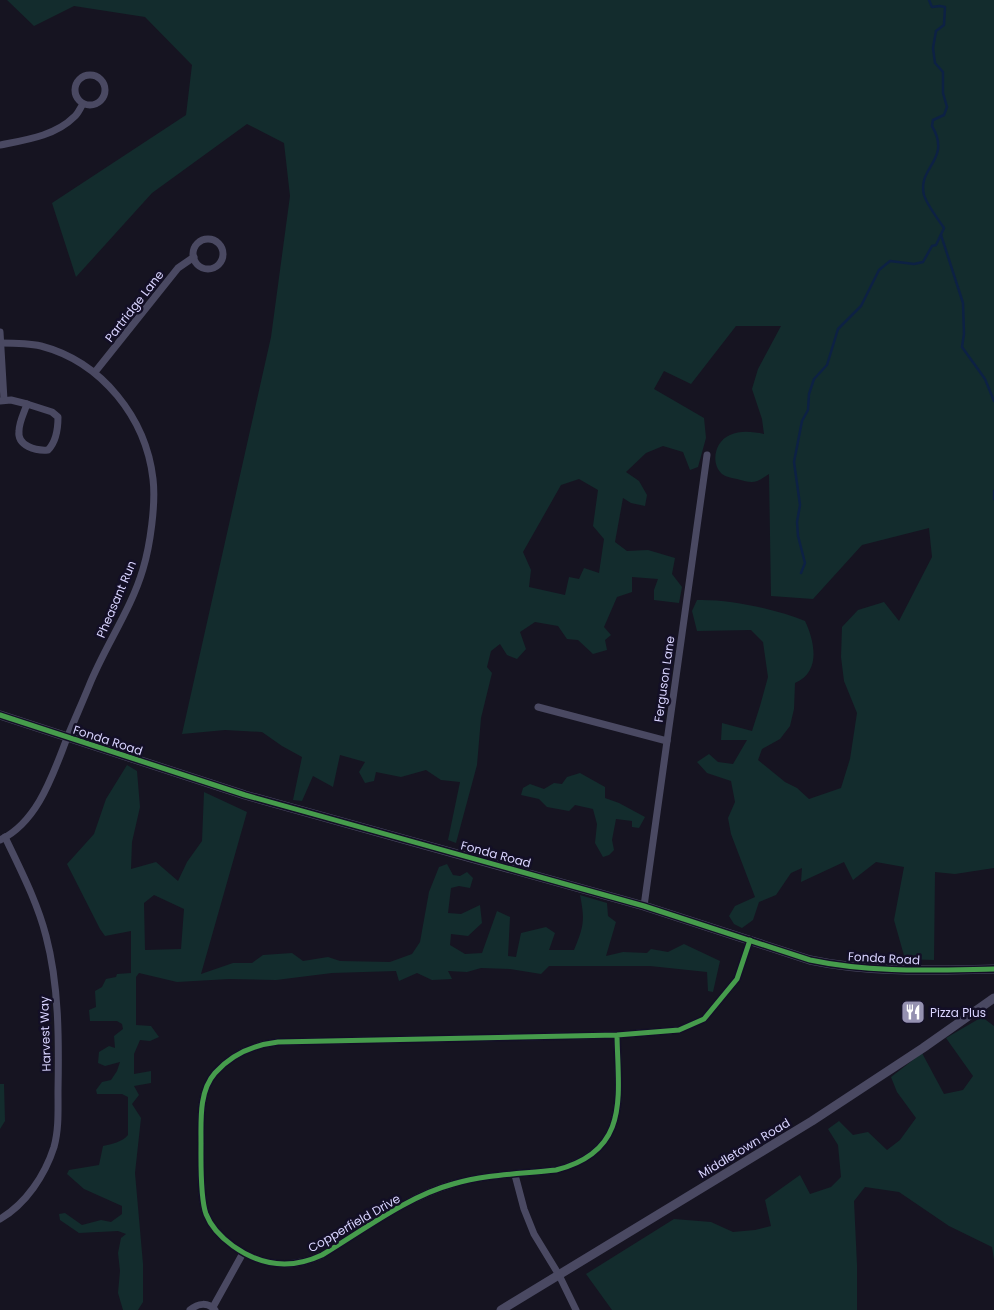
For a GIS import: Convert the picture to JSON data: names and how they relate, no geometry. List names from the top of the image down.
{
  "streets": {
    "street": [
      "Partridge Lane",
      "Pheasant Run",
      "Ferguson Lane",
      "Fonda Road",
      "Harvest Way",
      "Middletown Road",
      "Copperfield Drive"
    ]
  },
  "crossings": [
    ["Partridge Lane", "Pheasant Run"],
    ["Pheasant Run", "Fonda Road"],
    ["Pheasant Run", "Harvest Way"],
    ["Ferguson Lane", "Fonda Road"],
    ["Fonda Road", "Copperfield Drive"]
  ],
  "places": {
    "restaurant": ["Pizza Plus"]
  }
}
